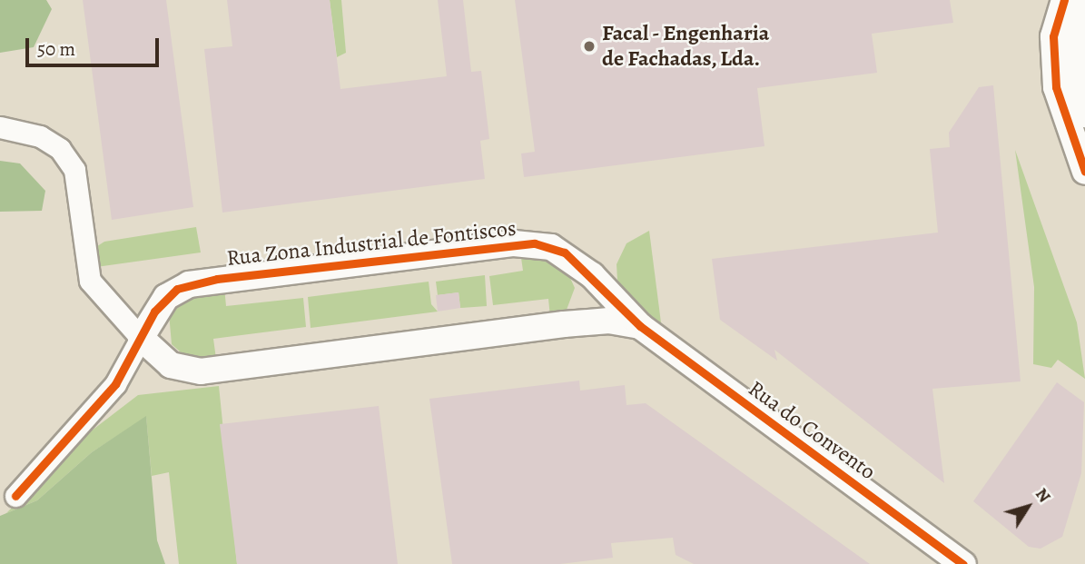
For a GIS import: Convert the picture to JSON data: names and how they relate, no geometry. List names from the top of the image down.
{
  "streets": {
    "street": ["Rua Zona Industrial de Fontiscos", "Rua do Convento"]
  },
  "crossings": [
    ["Rua Zona Industrial de Fontiscos", "Rua do Convento"]
  ],
  "places": ["Facal - Engenharia de Fachadas, Lda."],
  "scale_bar": "50 m",
  "north": "top right"
}
